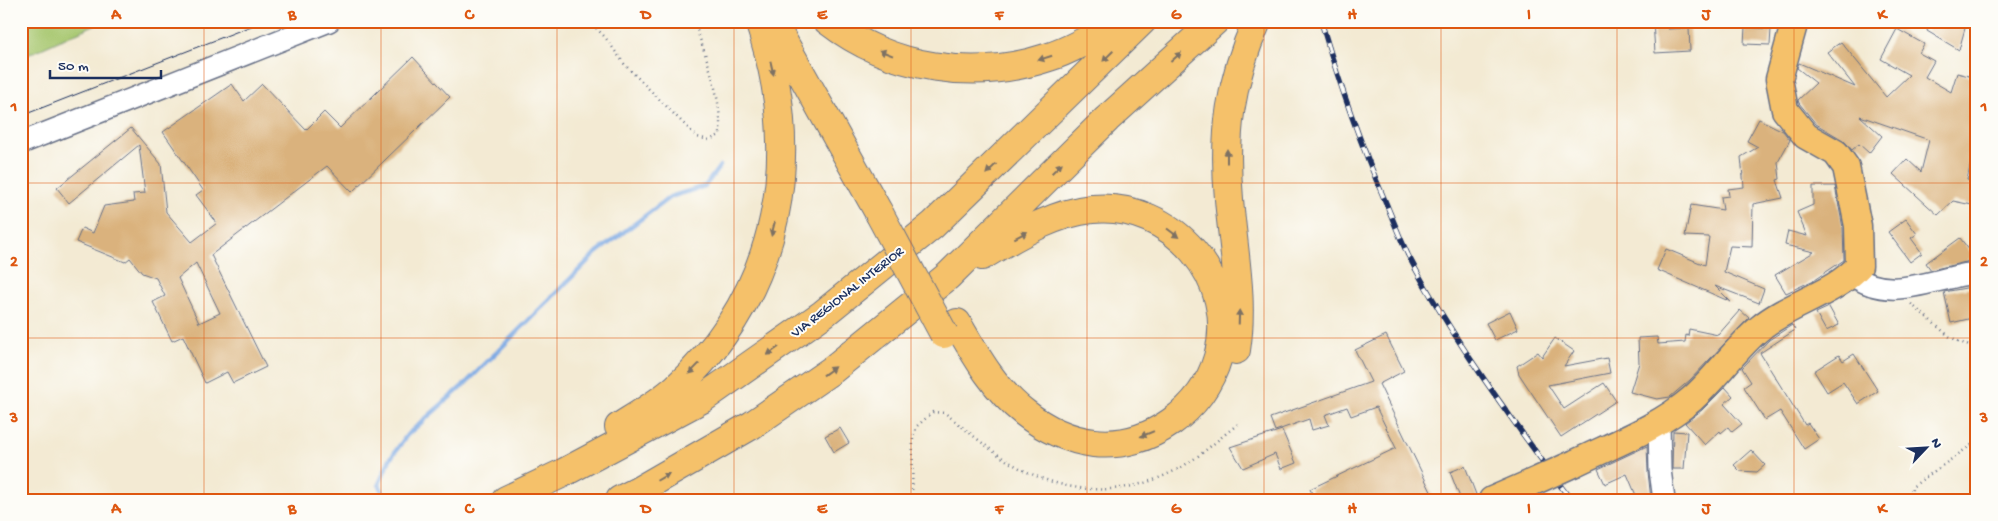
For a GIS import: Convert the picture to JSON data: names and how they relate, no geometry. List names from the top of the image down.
{
  "streets": {
    "highway": ["VIA REGIONAL INTERIOR"]
  },
  "scale_bar": "50 m",
  "north": "top right",
  "grid": {
    "columns": [
      "A",
      "B",
      "C",
      "D",
      "E",
      "F",
      "G",
      "H",
      "I",
      "J",
      "K"
    ],
    "rows": ["1", "2", "3"]
  }
}
